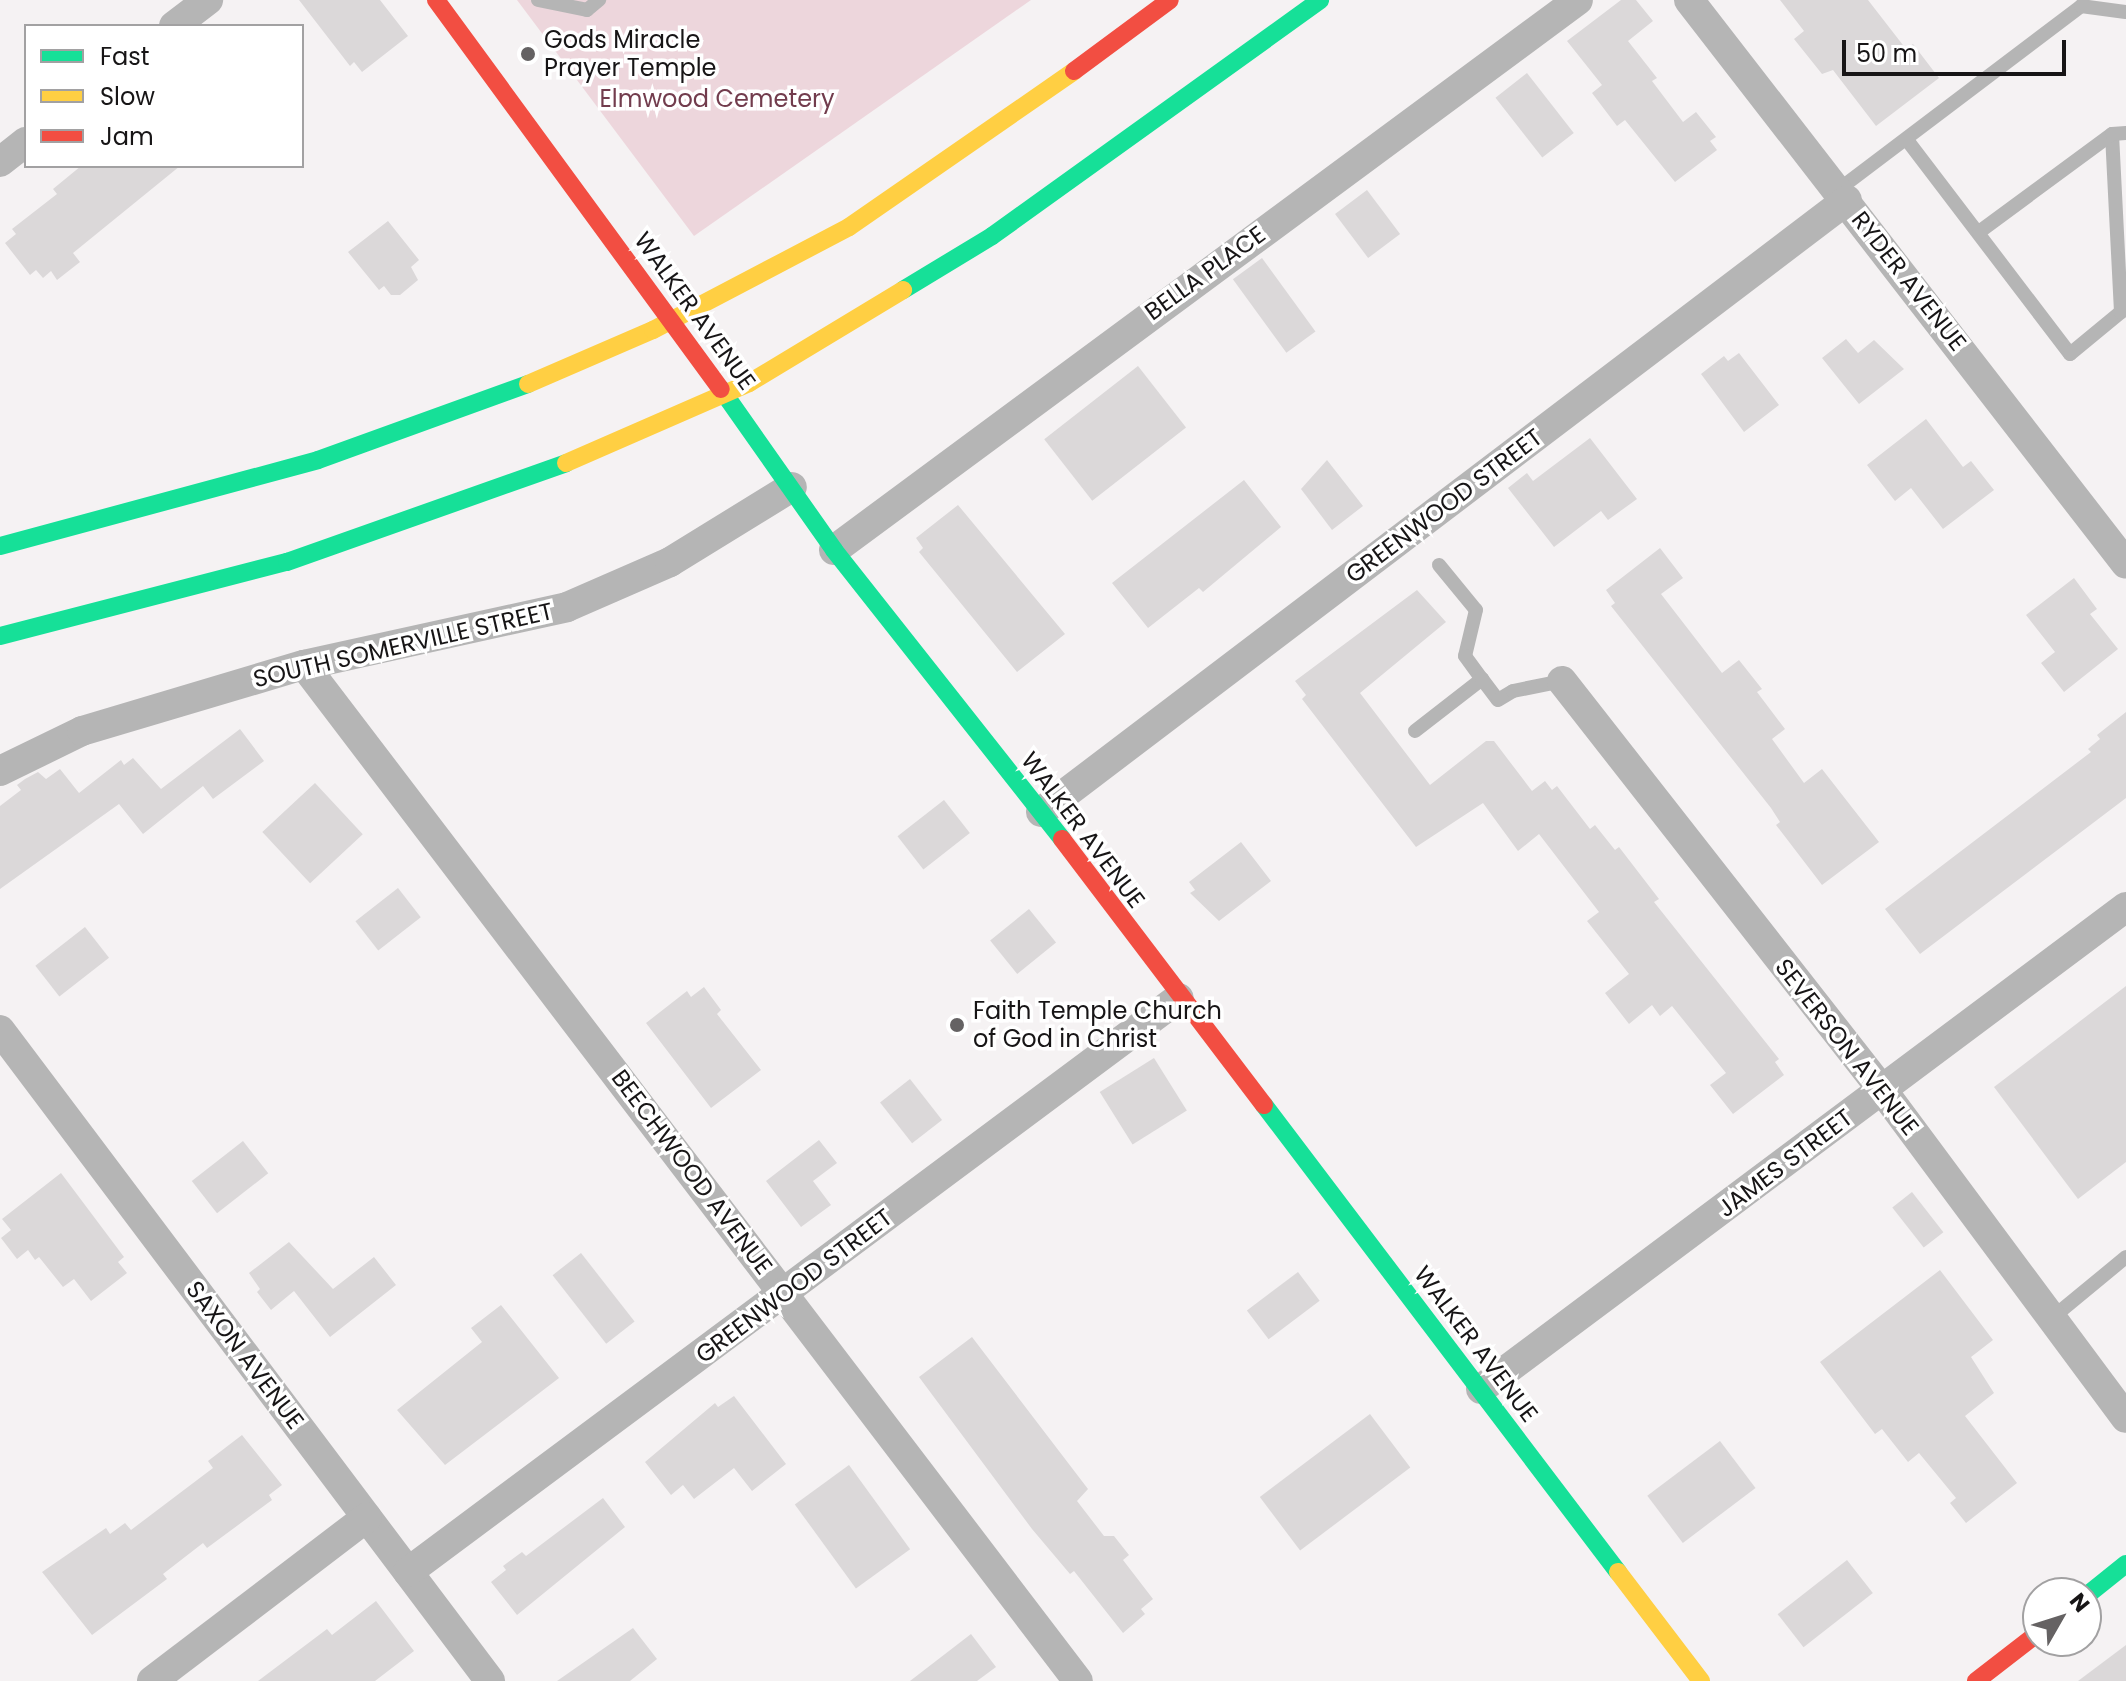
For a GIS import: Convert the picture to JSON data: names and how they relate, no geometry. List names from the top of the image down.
{
  "streets": {
    "main road": ["WALKER AVENUE"],
    "street": [
      "BELLA PLACE",
      "RYDER AVENUE",
      "GREENWOOD STREET",
      "SOUTH SOMERVILLE STREET",
      "SEVERSON AVENUE",
      "JAMES STREET",
      "BEECHWOOD AVENUE",
      "SAXON AVENUE"
    ]
  },
  "crossings": [
    ["BELLA PLACE", "WALKER AVENUE"],
    ["RYDER AVENUE", "GREENWOOD STREET"],
    ["WALKER AVENUE", "GREENWOOD STREET"],
    ["WALKER AVENUE", "SOUTH SOMERVILLE STREET"],
    ["WALKER AVENUE", "JAMES STREET"],
    ["GREENWOOD STREET", "BEECHWOOD AVENUE"],
    ["GREENWOOD STREET", "SAXON AVENUE"],
    ["SOUTH SOMERVILLE STREET", "BEECHWOOD AVENUE"],
    ["SEVERSON AVENUE", "JAMES STREET"]
  ],
  "parks": ["Elmwood Cemetery"],
  "places": ["Gods Miracle Prayer Temple", "Faith Temple Church of God in Christ"],
  "legend": ["Fast", "Slow", "Jam"],
  "scale_bar": "50 m",
  "north": "top right"
}
